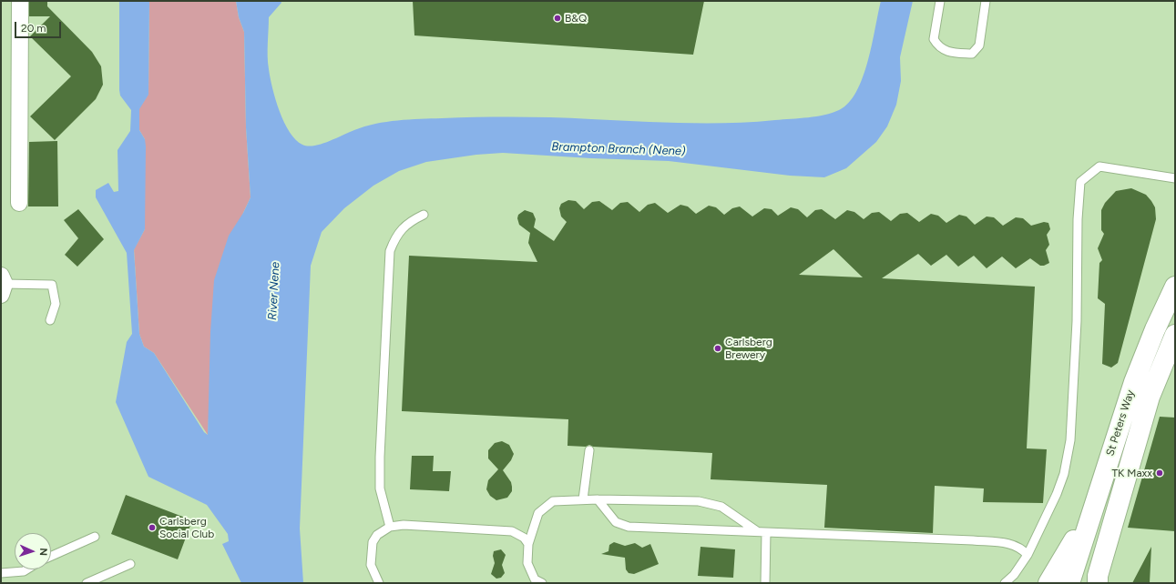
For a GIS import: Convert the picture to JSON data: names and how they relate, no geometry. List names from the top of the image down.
{
  "streets": {
    "highway": ["St Peters Way"]
  },
  "water": ["Brampton Branch (Nene)", "River Nene"],
  "places": [
    "B&Q",
    "Carlsberg Brewery",
    "TK Maxx",
    "Carlsberg Social Club"
  ],
  "scale_bar": "20 m",
  "north": "right"
}
